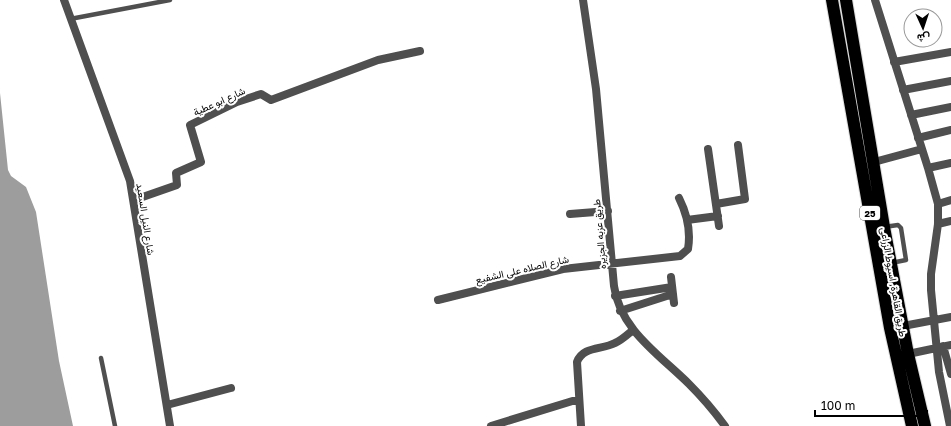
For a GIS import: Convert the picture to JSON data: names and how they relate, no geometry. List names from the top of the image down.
{
  "streets": {
    "highway": ["25", "طريق القاهرة, اسيوط الزراعى"],
    "street": [
      "شارع ابو عطية",
      "شارع النيل السعيد",
      "طريق عزبه الجزيره",
      "شارع الصلاه على الشفيع"
    ]
  },
  "crossings": [
    ["شارع ابو عطية", "شارع النيل السعيد"],
    ["طريق عزبه الجزيره", "شارع الصلاه على الشفيع"]
  ],
  "scale_bar": "100 m",
  "north": "bottom"
}
